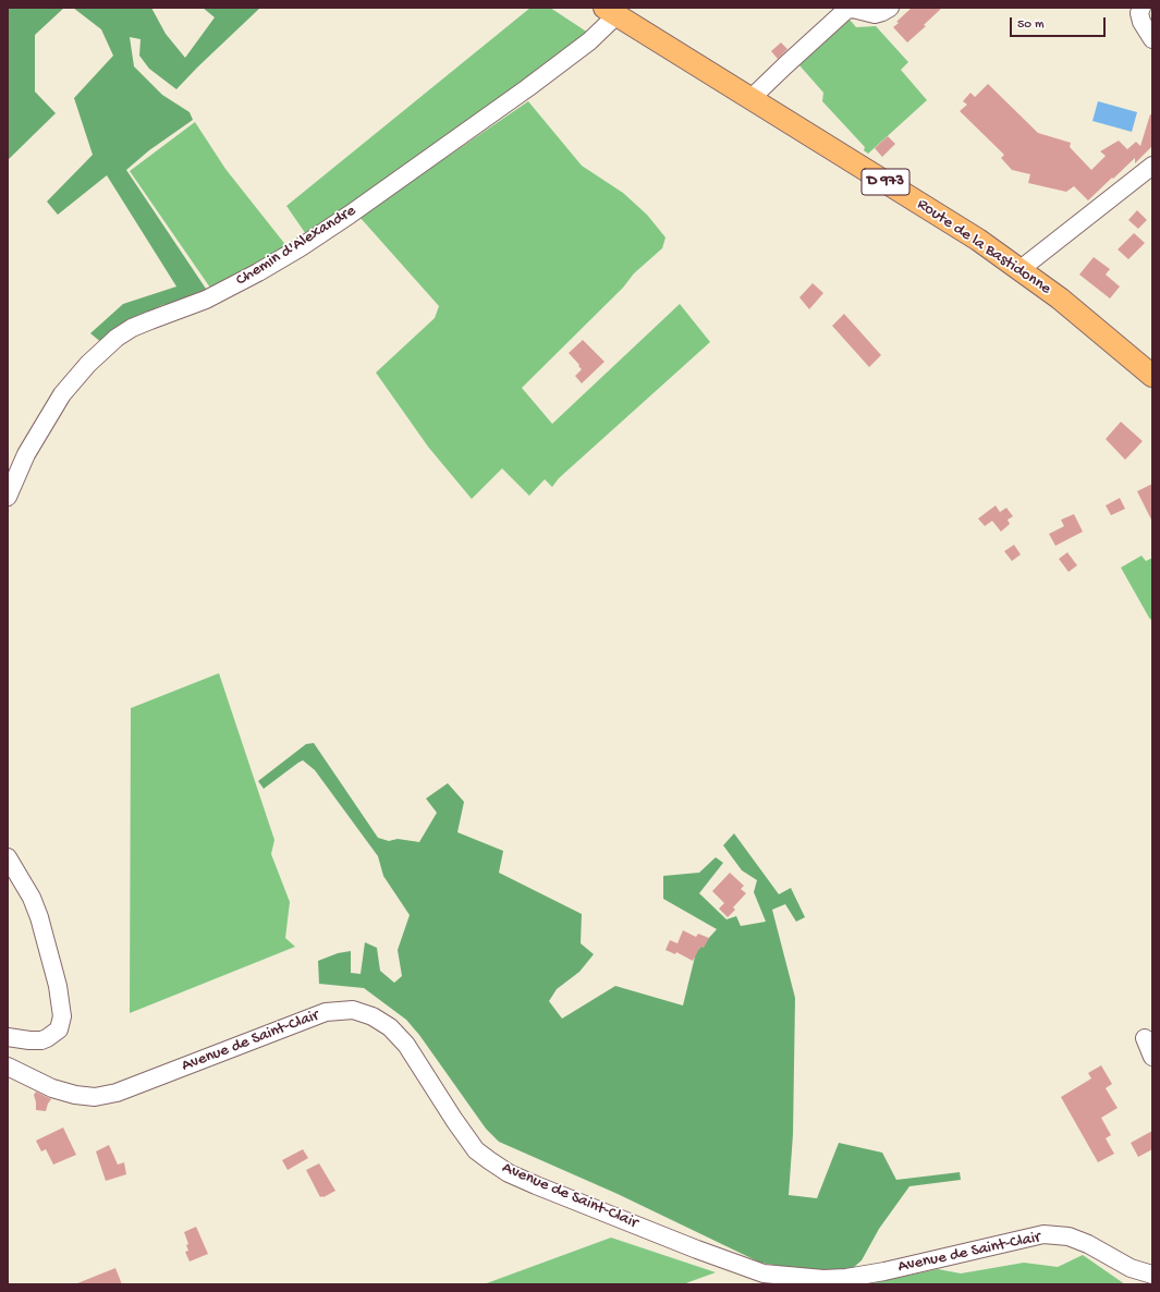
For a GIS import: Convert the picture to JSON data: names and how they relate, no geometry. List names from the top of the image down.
{
  "streets": {
    "main road": ["D 973", "Route de la Bastidonne"],
    "street": ["Chemin d'Alexandre", "Avenue de Saint-Clair"]
  },
  "crossings": [
    ["Chemin d'Alexandre", "Route de la Bastidonne"]
  ],
  "scale_bar": "50 m"
}
